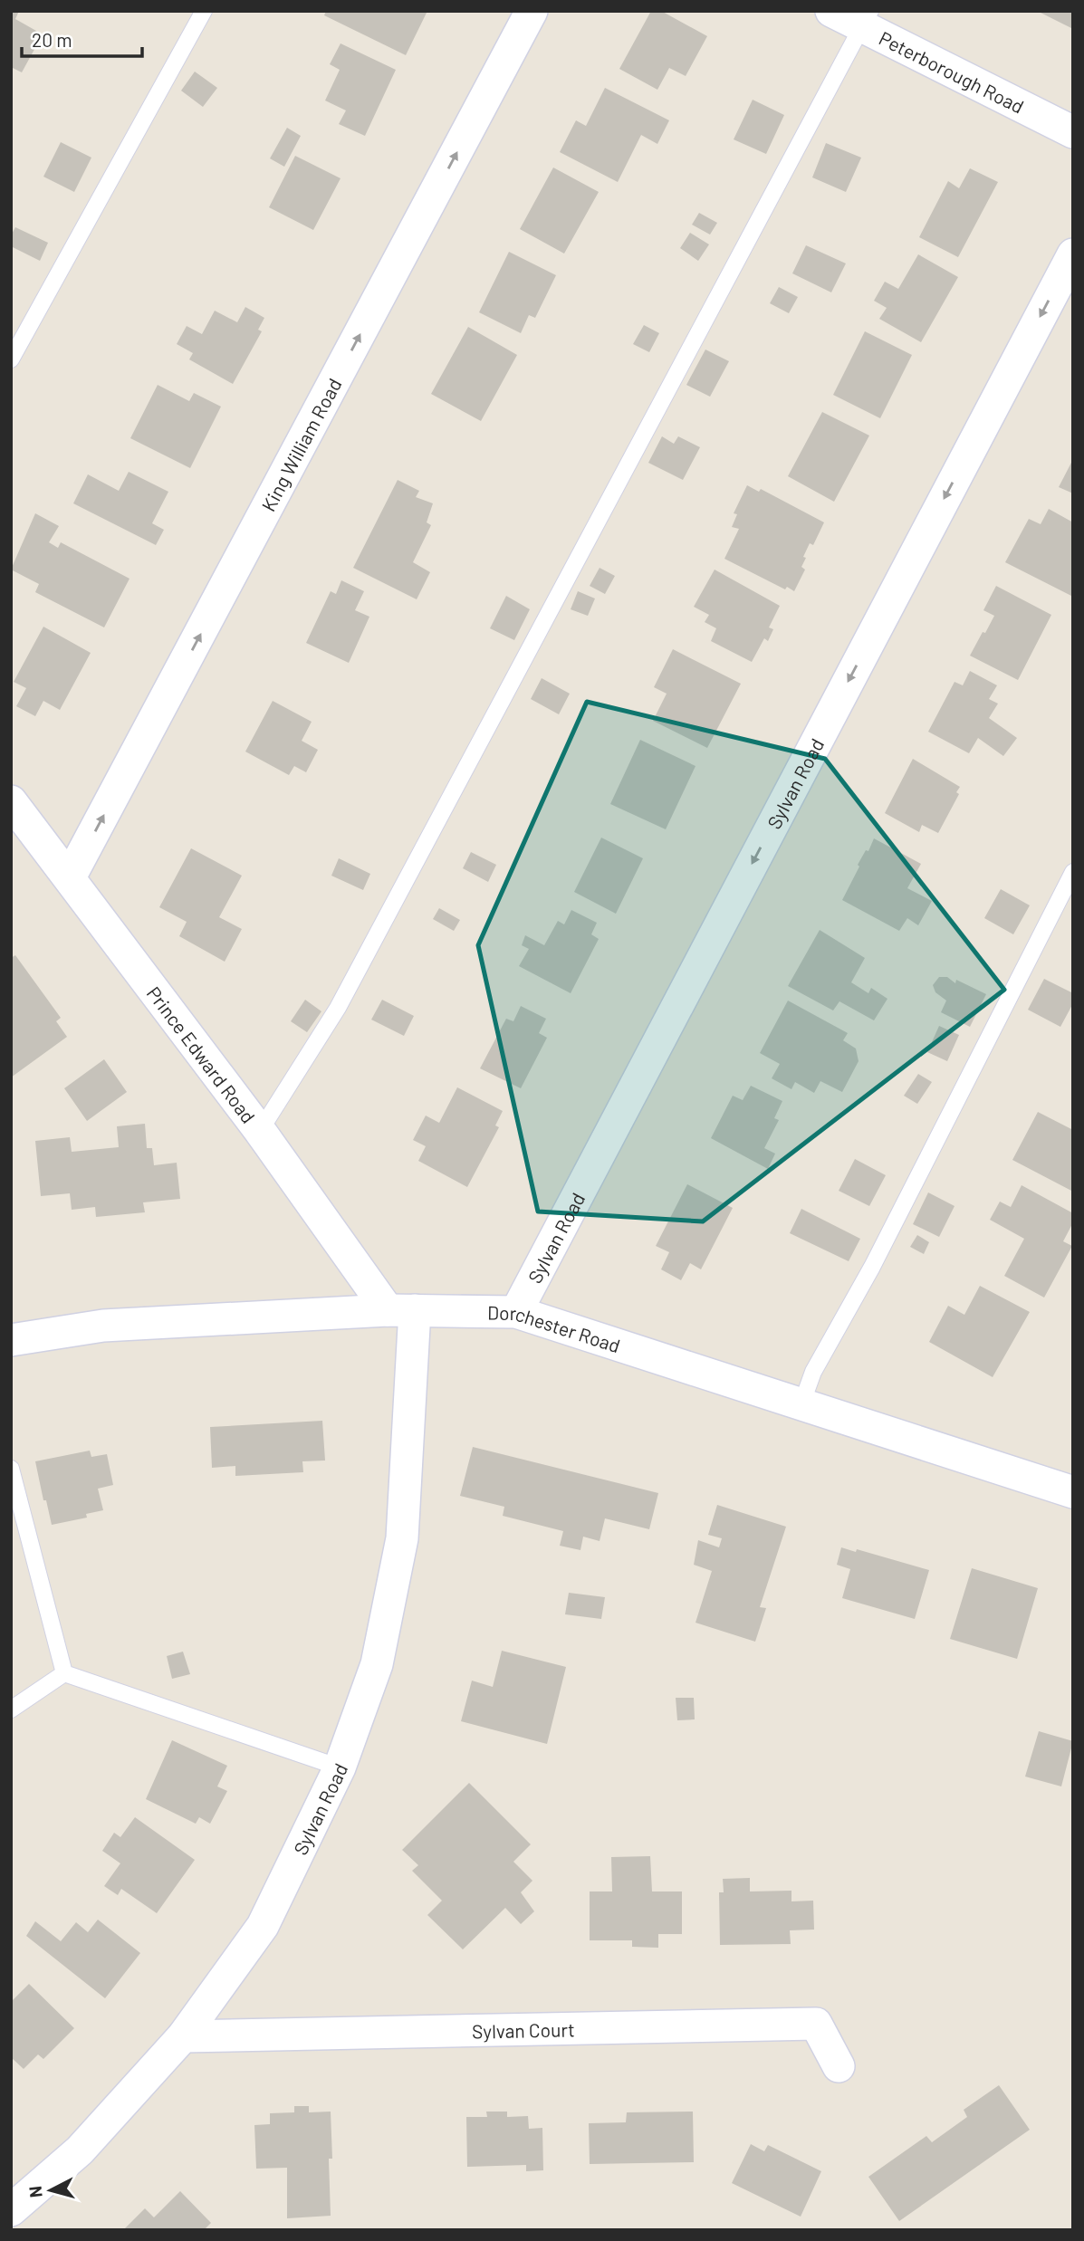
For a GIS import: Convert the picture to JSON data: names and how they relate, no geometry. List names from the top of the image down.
{
  "streets": {
    "street": [
      "Peterborough Road",
      "King William Road",
      "Sylvan Road",
      "Prince Edward Road",
      "Dorchester Road",
      "Sylvan Court"
    ]
  },
  "crossings": [
    ["King William Road", "Prince Edward Road"],
    ["Sylvan Road", "Prince Edward Road"],
    ["Sylvan Road", "Dorchester Road"],
    ["Sylvan Road", "Sylvan Court"],
    ["Prince Edward Road", "Dorchester Road"]
  ],
  "one_way": ["King William Road", "Sylvan Road"],
  "scale_bar": "20 m",
  "north": "left"
}
